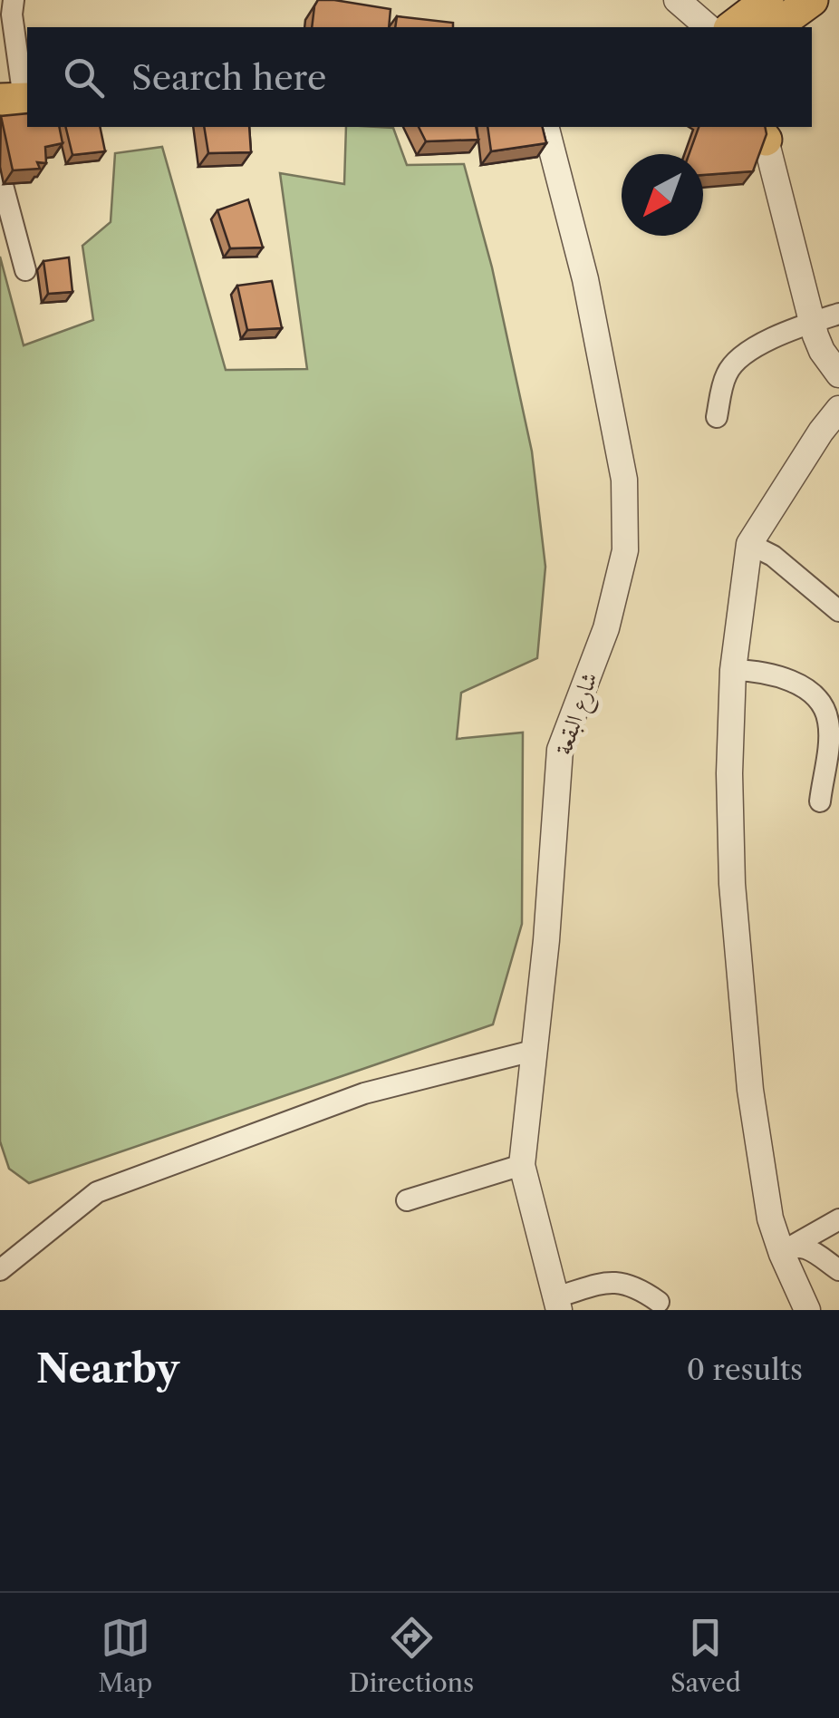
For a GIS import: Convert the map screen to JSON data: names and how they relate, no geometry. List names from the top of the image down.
{
  "streets": {
    "street": ["شارع البقعة"]
  },
  "north": "bottom left",
  "page": {
    "search": "Search here",
    "heading": ["Nearby", "0 results"],
    "nav": ["Map", "Directions", "Saved"]
  }
}
